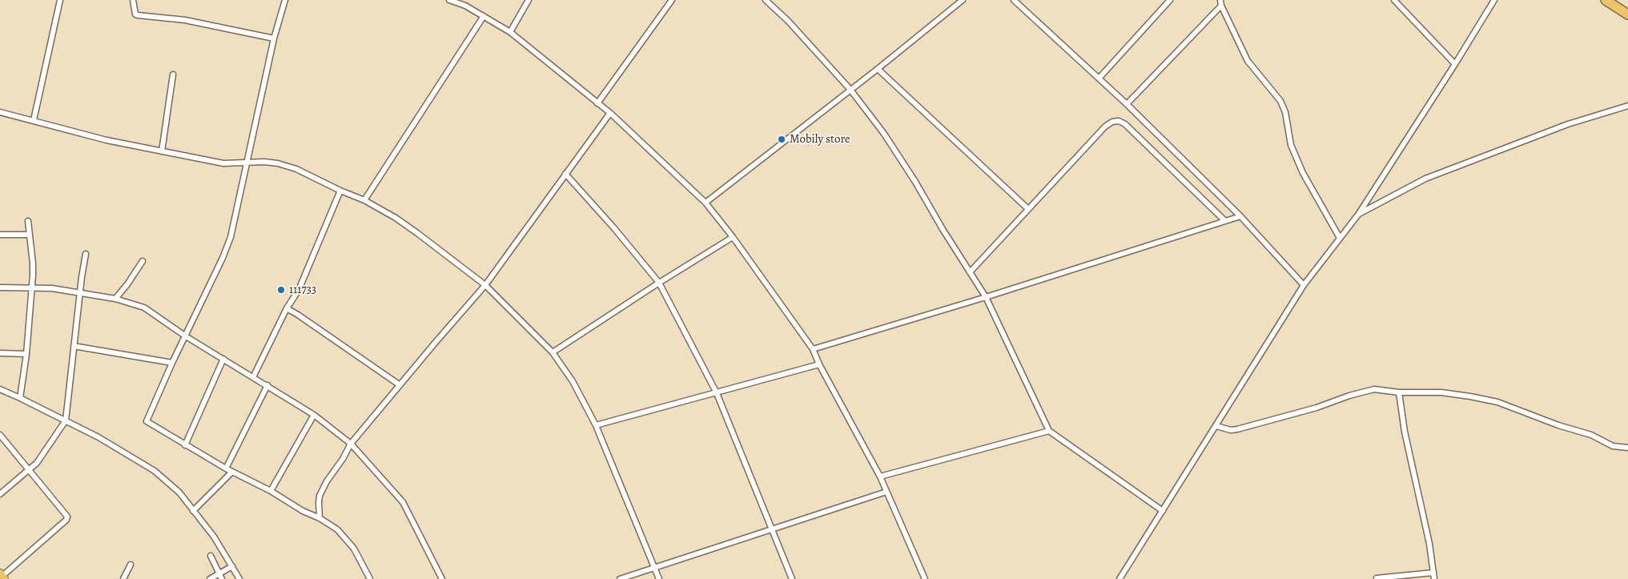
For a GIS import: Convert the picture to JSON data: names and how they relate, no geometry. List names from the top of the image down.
{
  "places": ["Mobily store", "111733"]
}
